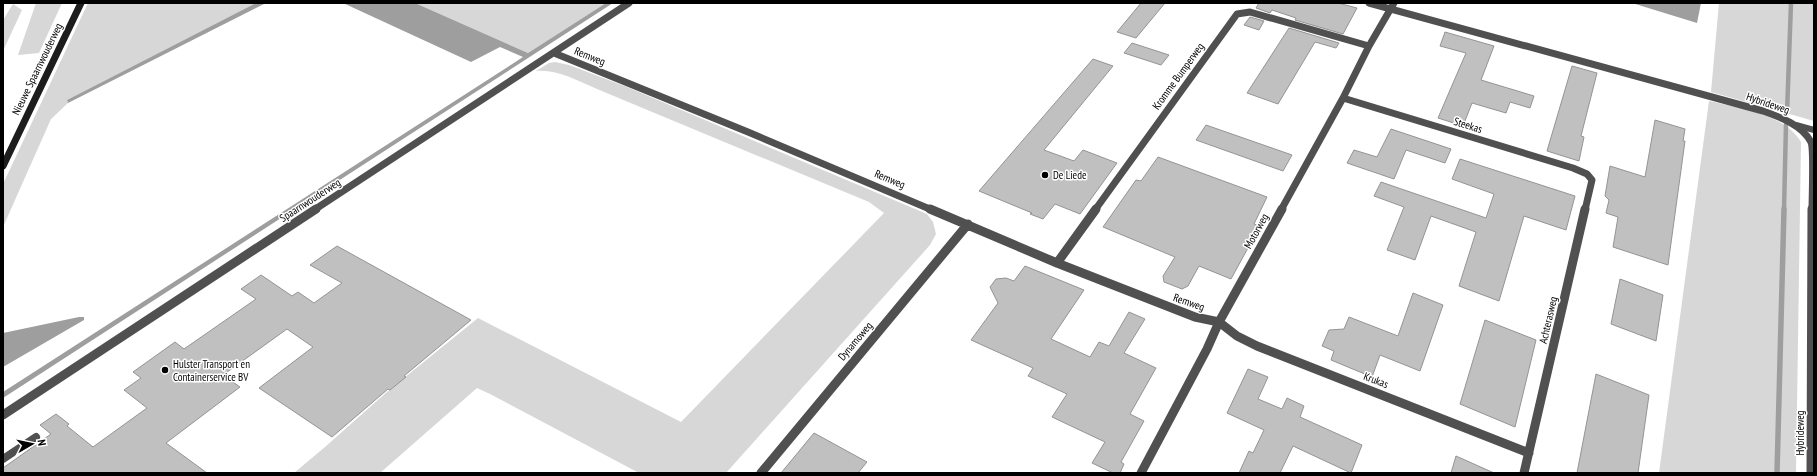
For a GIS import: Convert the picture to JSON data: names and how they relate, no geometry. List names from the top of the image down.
{
  "streets": {
    "street": [
      "Remweg",
      "Nieuwe Spaarnwouderweg",
      "Kromme Bumperweg",
      "Hybrideweg",
      "Steekas",
      "Spaarnwouderweg",
      "Motorweg",
      "Achterasweg",
      "Dynamoweg",
      "Krukas"
    ]
  },
  "crossings": [
    ["Remweg", "Kromme Bumperweg"],
    ["Remweg", "Spaarnwouderweg"],
    ["Remweg", "Motorweg"],
    ["Remweg", "Dynamoweg"],
    ["Remweg", "Krukas"],
    ["Kromme Bumperweg", "Motorweg"],
    ["Hybrideweg", "Motorweg"],
    ["Steekas", "Motorweg"],
    ["Steekas", "Achterasweg"],
    ["Motorweg", "Krukas"],
    ["Achterasweg", "Krukas"]
  ],
  "places": ["De Liede", "Hulster Transport en Containerservice BV"],
  "north": "right"
}
